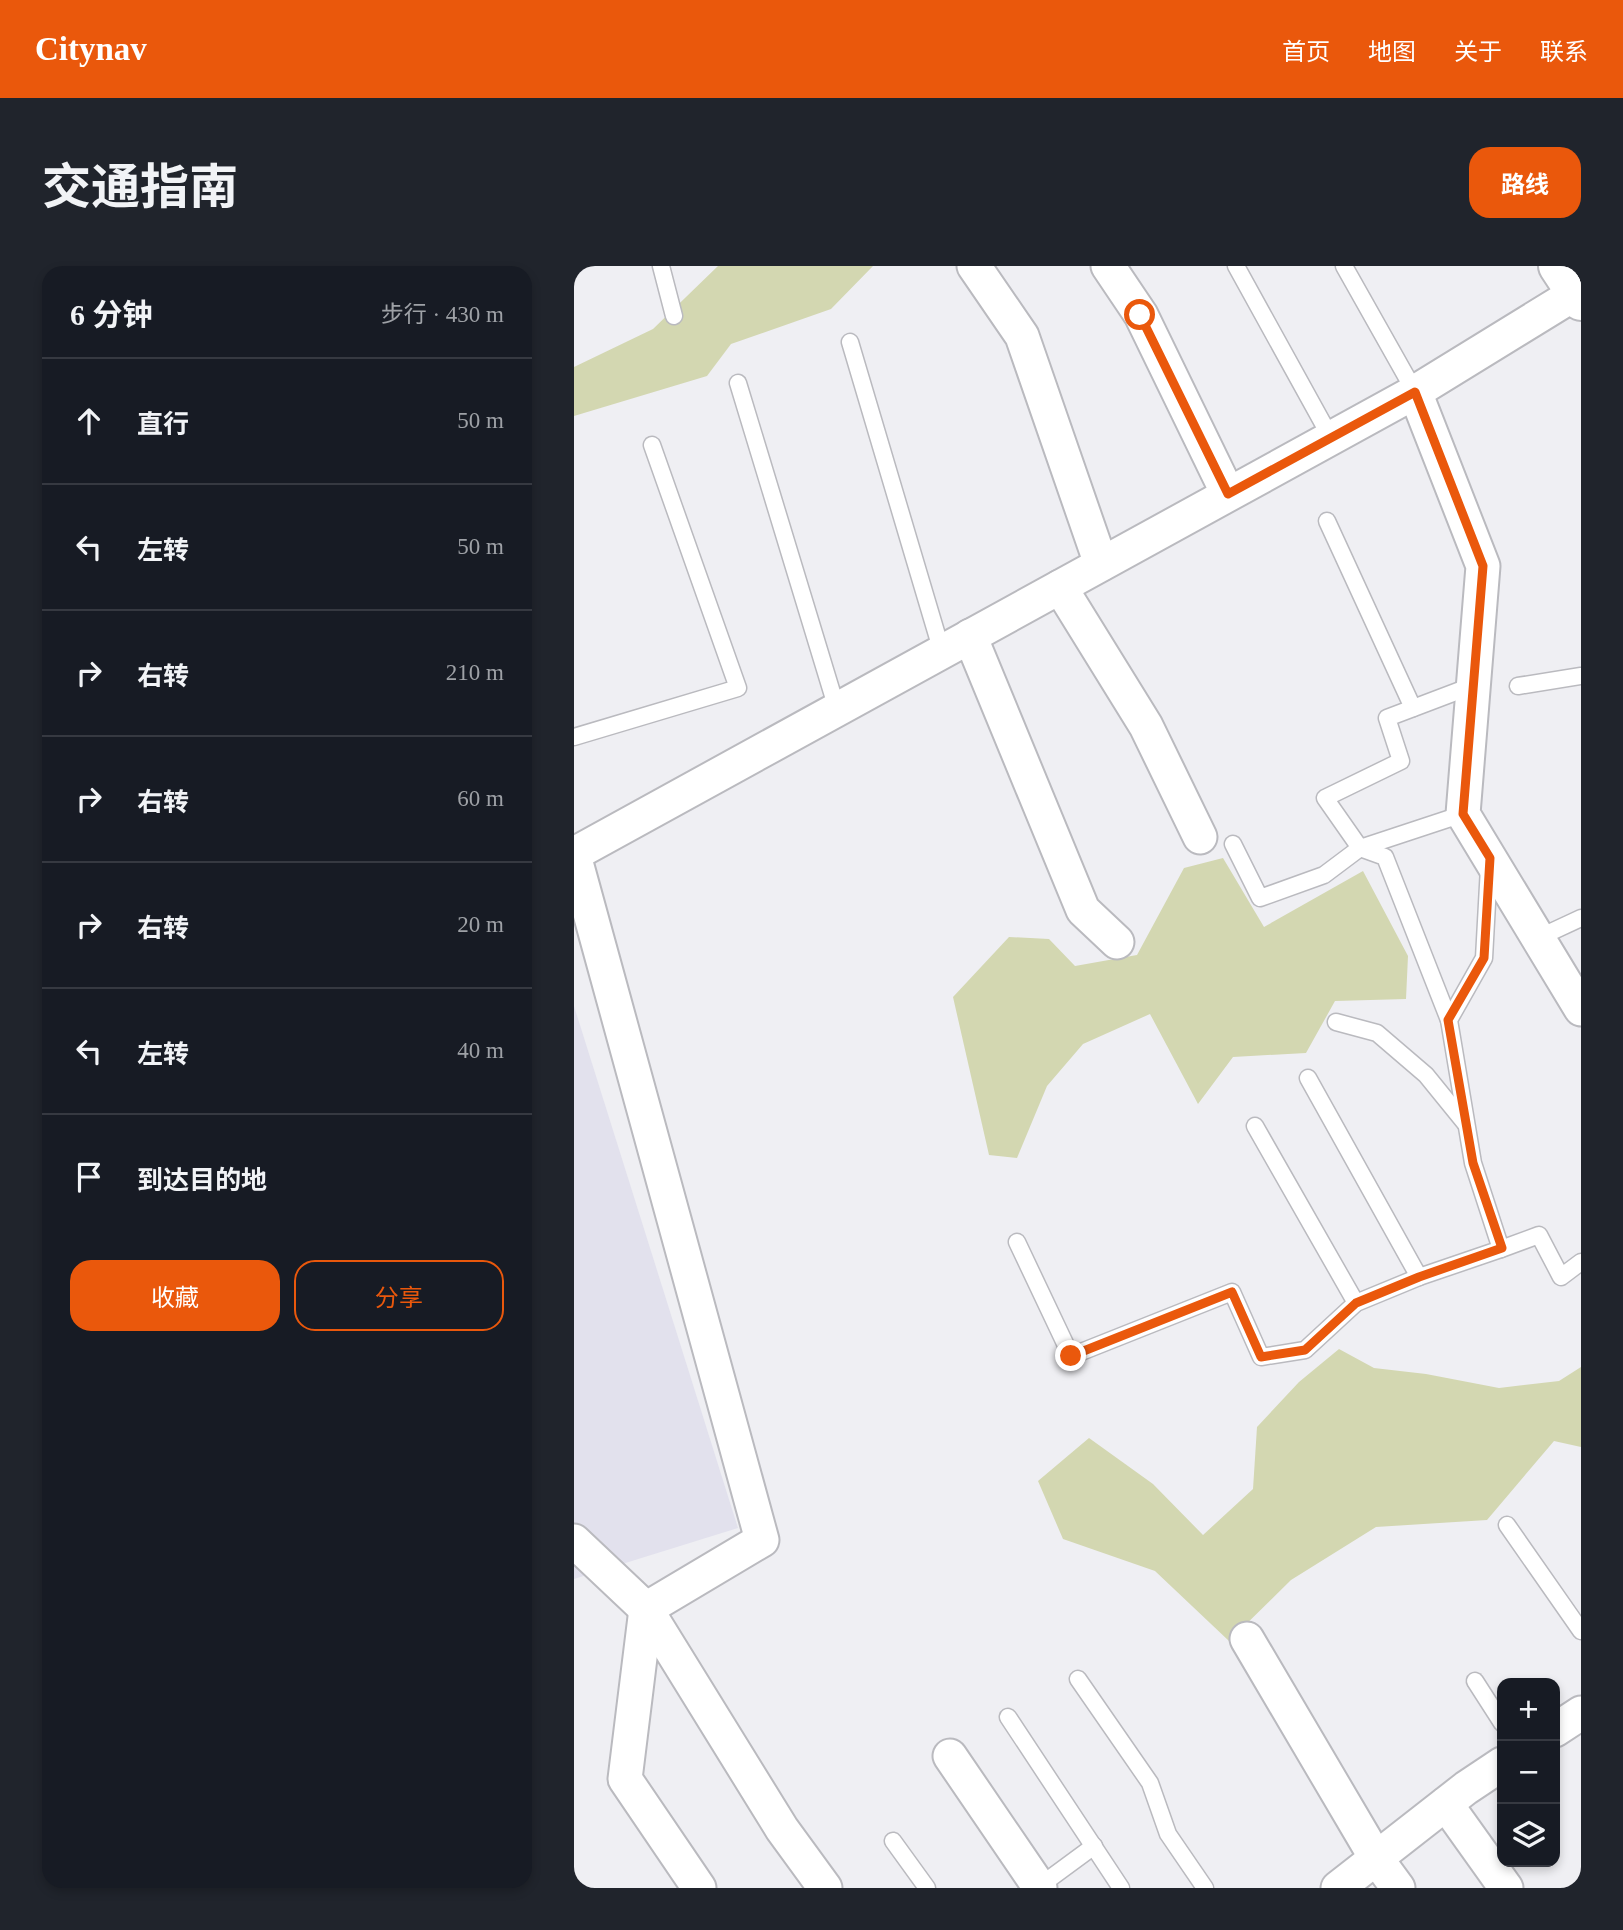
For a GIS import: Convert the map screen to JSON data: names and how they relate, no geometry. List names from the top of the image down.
{
  "page": {
    "header": "Citynav",
    "nav": [
      "首页",
      "地图",
      "关于",
      "联系"
    ],
    "title": "交通指南",
    "buttons": [
      "路线",
      ["收藏", "分享"]
    ],
    "heading": ["6 分钟", "步行 · 430 m"],
    "list": [
      ["直行", "50 m"],
      ["左转", "50 m"],
      ["右转", "210 m"],
      ["右转", "60 m"],
      ["右转", "20 m"],
      ["左转", "40 m"],
      "到达目的地"
    ],
    "map_buttons": ["+", "−"]
  }
}
